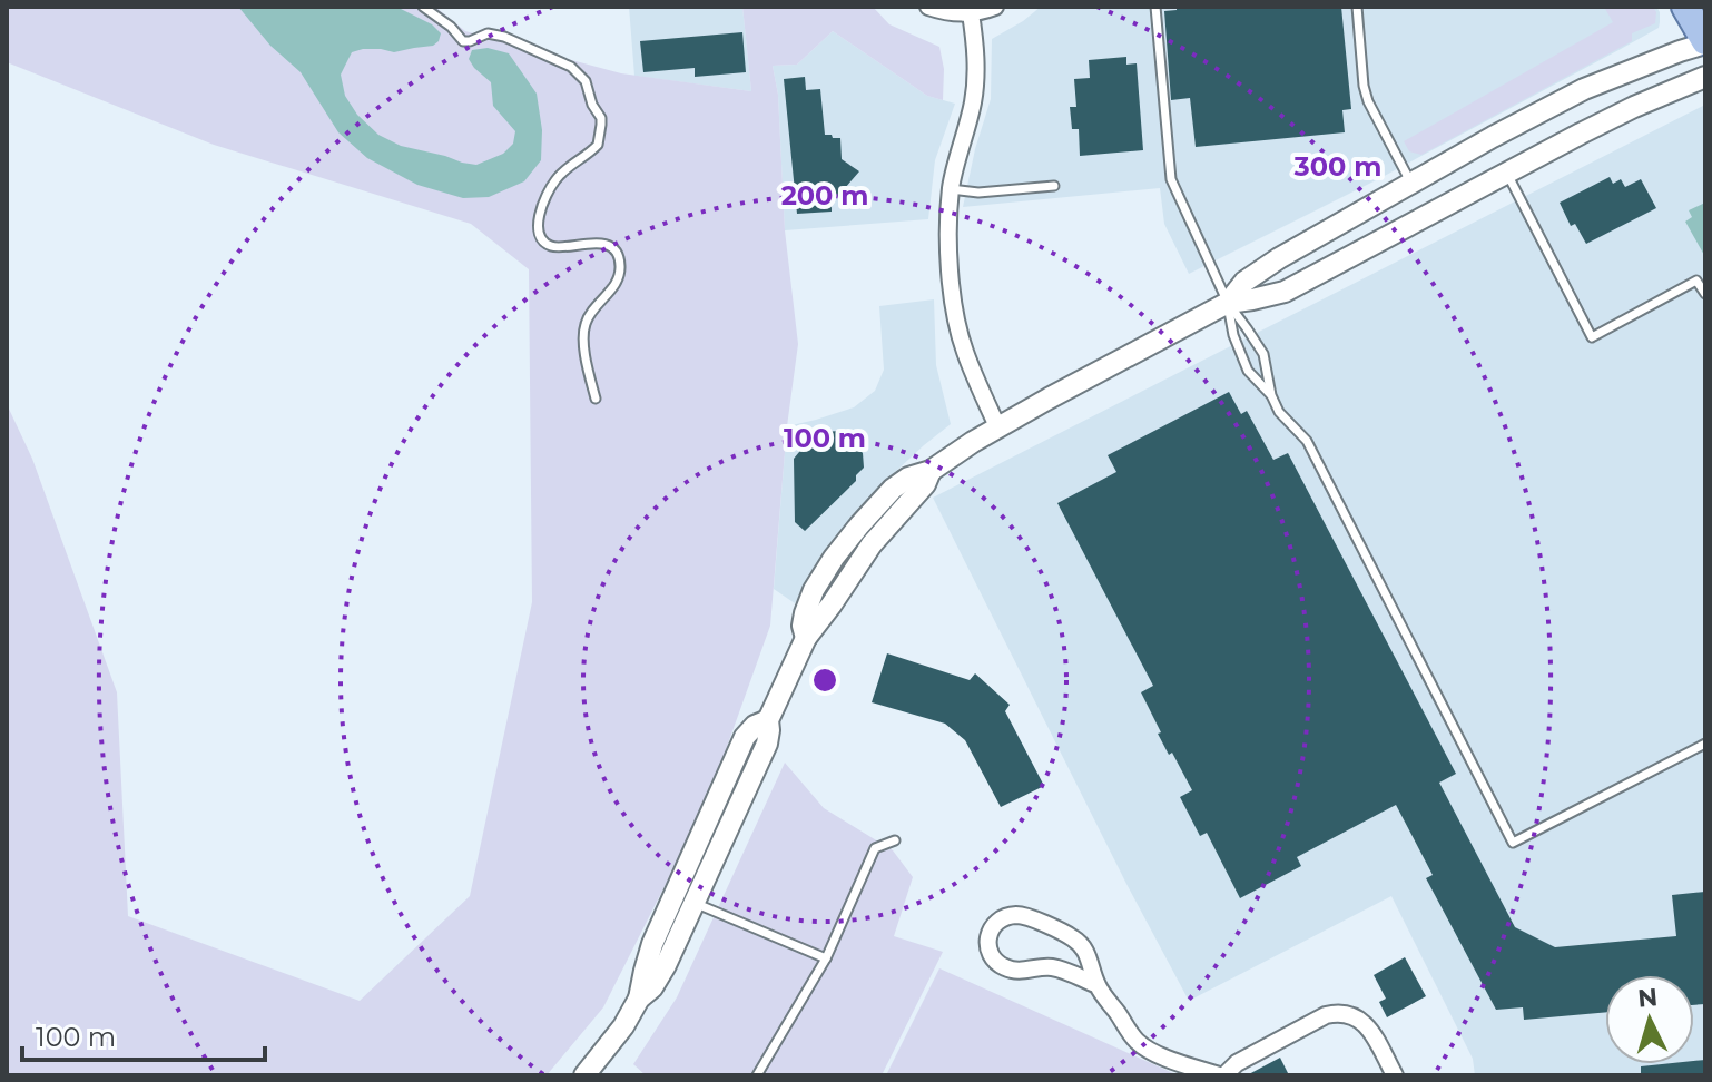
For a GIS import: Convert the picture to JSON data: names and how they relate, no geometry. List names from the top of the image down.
{
  "scale_bar": "100 m",
  "north": "top",
  "rings": ["300 m", "200 m", "100 m"]
}
